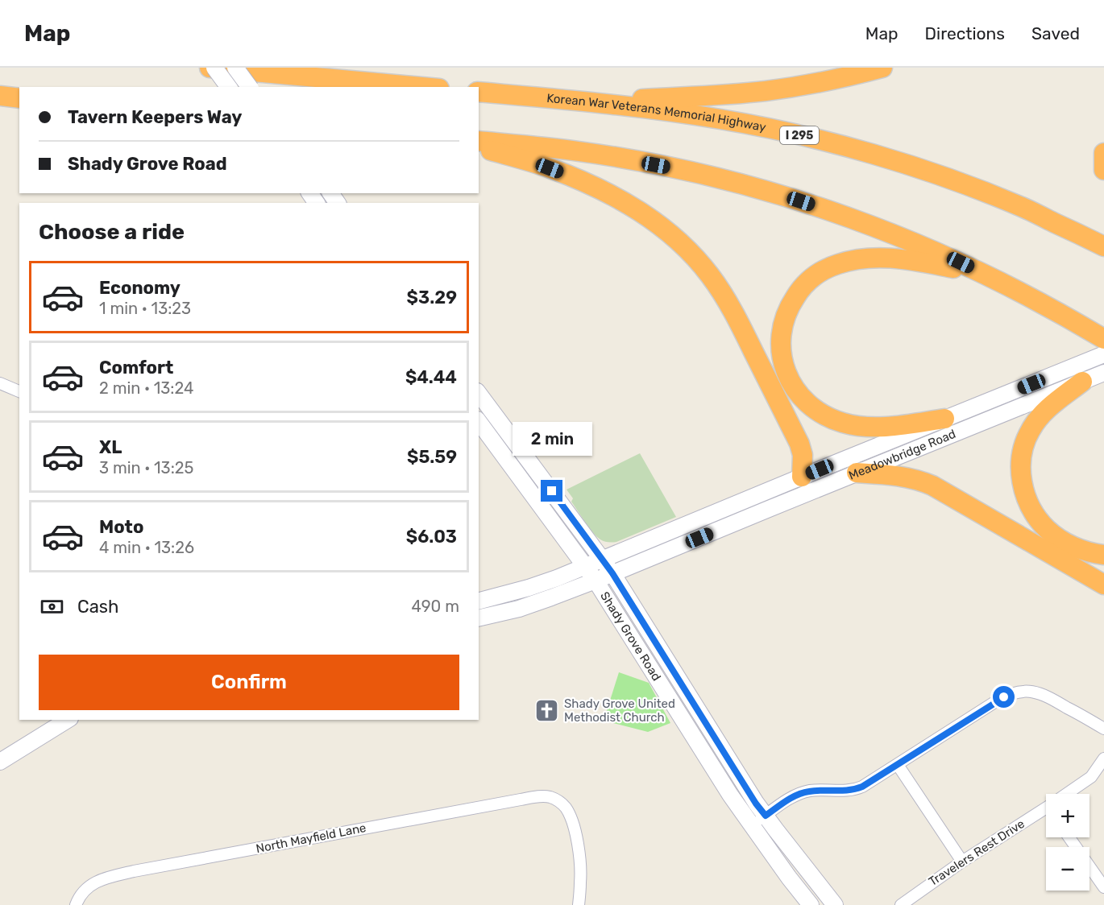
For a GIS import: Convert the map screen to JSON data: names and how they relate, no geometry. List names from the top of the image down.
{
  "streets": {
    "highway": ["Korean War Veterans Memorial Highway", "I 295"],
    "main road": ["Meadowbridge Road", "Shady Grove Road"],
    "street": ["North Mayfield Lane", "Travelers Rest Drive"]
  },
  "crossings": [
    ["Meadowbridge Road", "Shady Grove Road"]
  ],
  "places": {
    "church": ["Shady Grove United Methodist Church"]
  },
  "page": {
    "header": "Map",
    "nav": ["Map", "Directions", "Saved"],
    "banner": ["Tavern Keepers Way", "Shady Grove Road"],
    "heading": "Choose a ride",
    "list": [
      {
        "name": "Economy",
        "note": "1 min · 13:23",
        "value": "$3.29"
      },
      {
        "name": "Comfort",
        "note": "2 min · 13:24",
        "value": "$4.44"
      },
      {
        "name": "XL",
        "note": "3 min · 13:25",
        "value": "$5.59"
      },
      {
        "name": "Moto",
        "note": "4 min · 13:26",
        "value": "$6.03"
      }
    ],
    "bubble": "2 min",
    "pay": ["Cash", "490 m"],
    "buttons": "Confirm",
    "map_buttons": ["+", "−"]
  }
}
